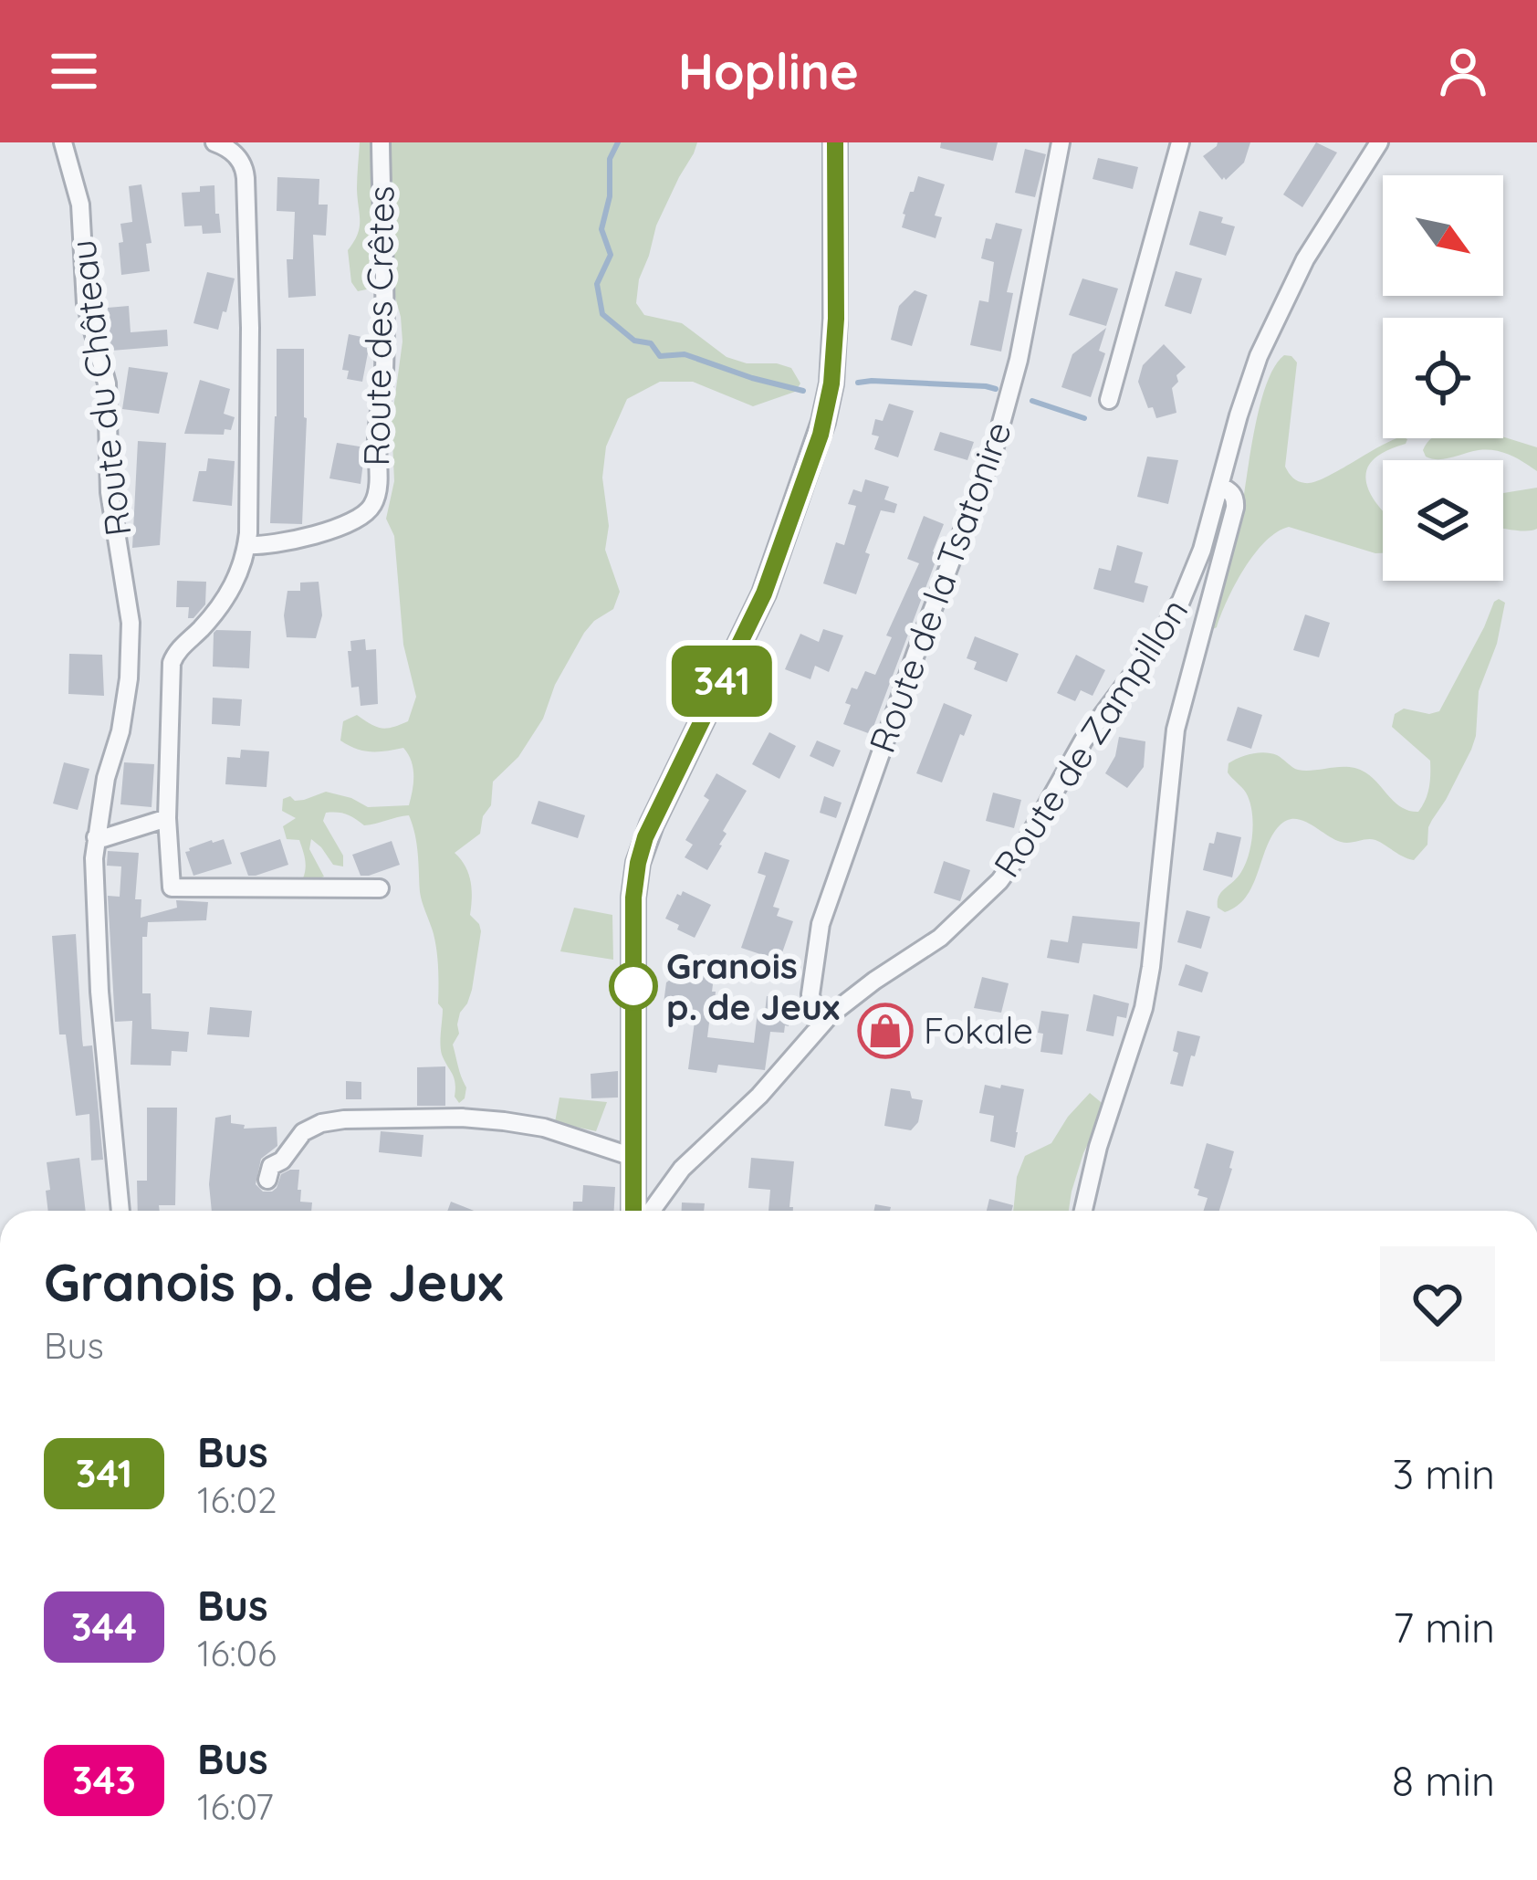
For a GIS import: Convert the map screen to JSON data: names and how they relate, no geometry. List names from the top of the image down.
{
  "streets": {
    "street": [
      "Route des Crêtes",
      "Route du Château",
      "Route de la Tsatonire",
      "Route de Zampillon"
    ]
  },
  "crossings": [
    ["Route de la Tsatonire", "Route de Zampillon"]
  ],
  "places": {
    "other": ["Granois p. de Jeux"],
    "shop": ["Fokale"]
  },
  "lines": ["bus line 341"],
  "north": "bottom right",
  "page": {
    "header": "Hopline",
    "on_map": "341",
    "heading": ["Granois p. de Jeux", "Bus"],
    "list": [
      {
        "mark": "341",
        "name": "Bus",
        "note": "16:02",
        "value": "3 min"
      },
      {
        "mark": "344",
        "name": "Bus",
        "note": "16:06",
        "value": "7 min"
      },
      {
        "mark": "343",
        "name": "Bus",
        "note": "16:07",
        "value": "8 min"
      }
    ]
  }
}
